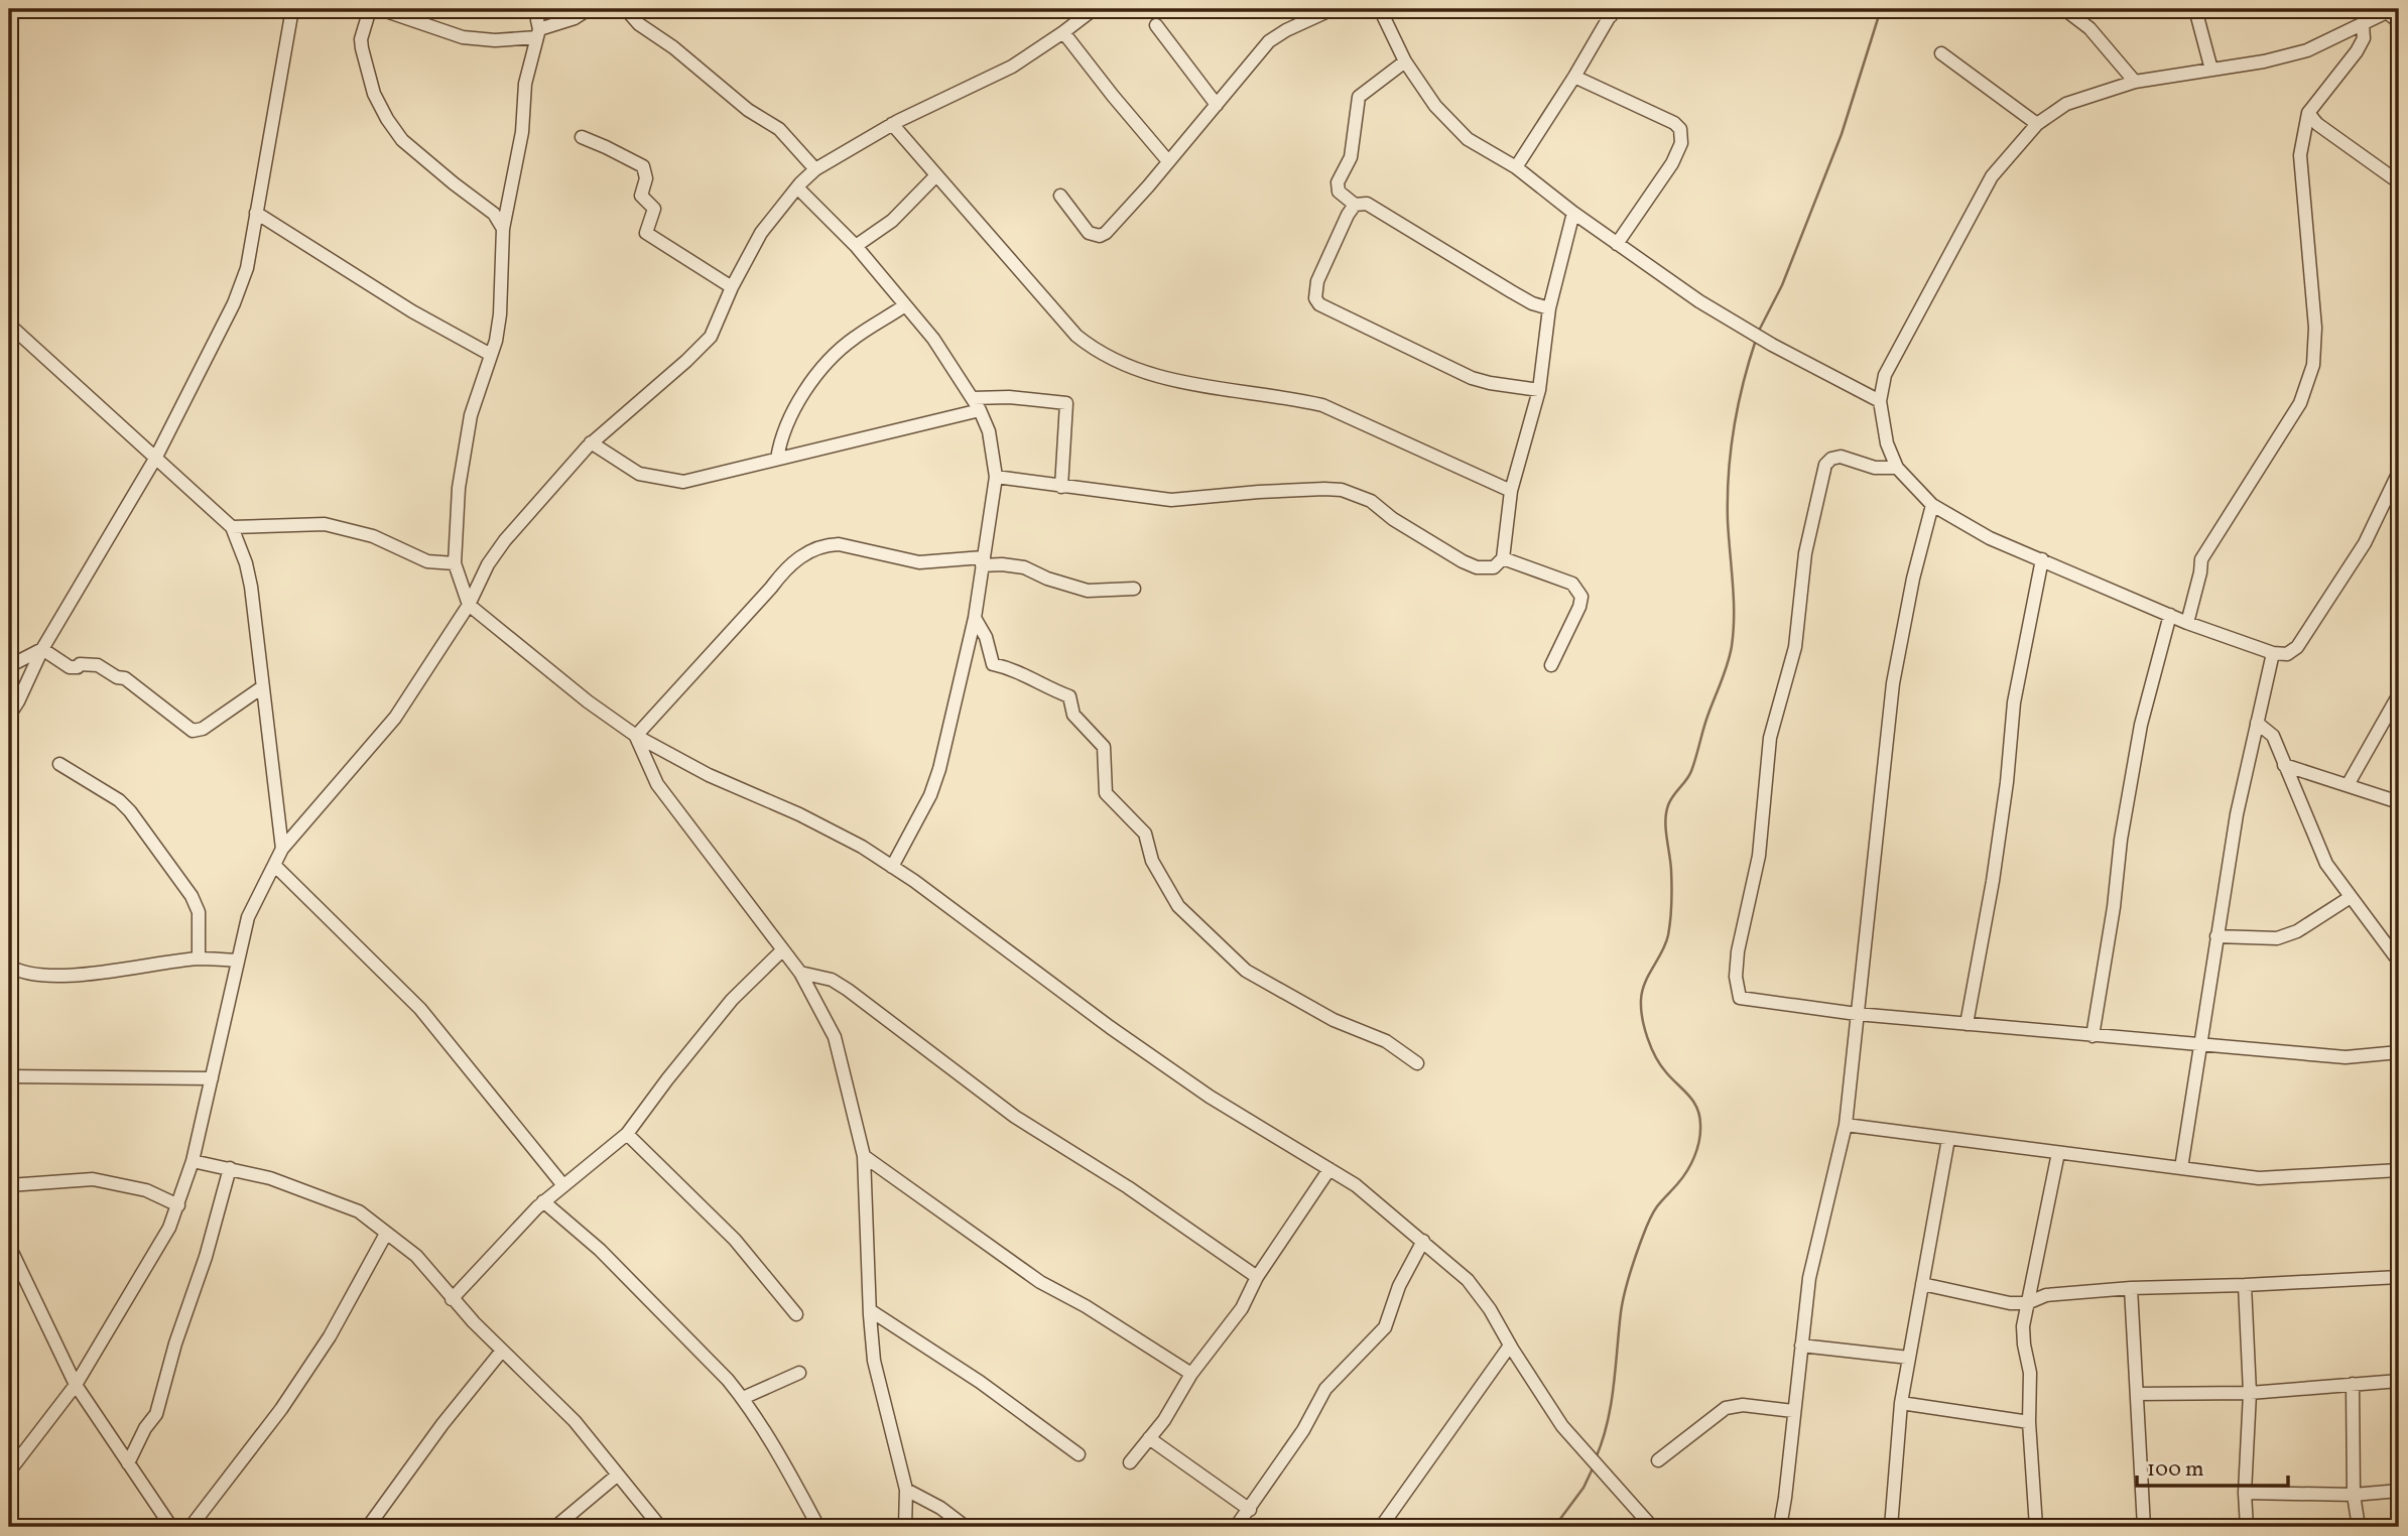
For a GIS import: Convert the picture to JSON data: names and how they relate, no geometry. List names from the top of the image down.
{
  "scale_bar": "100 m"
}
